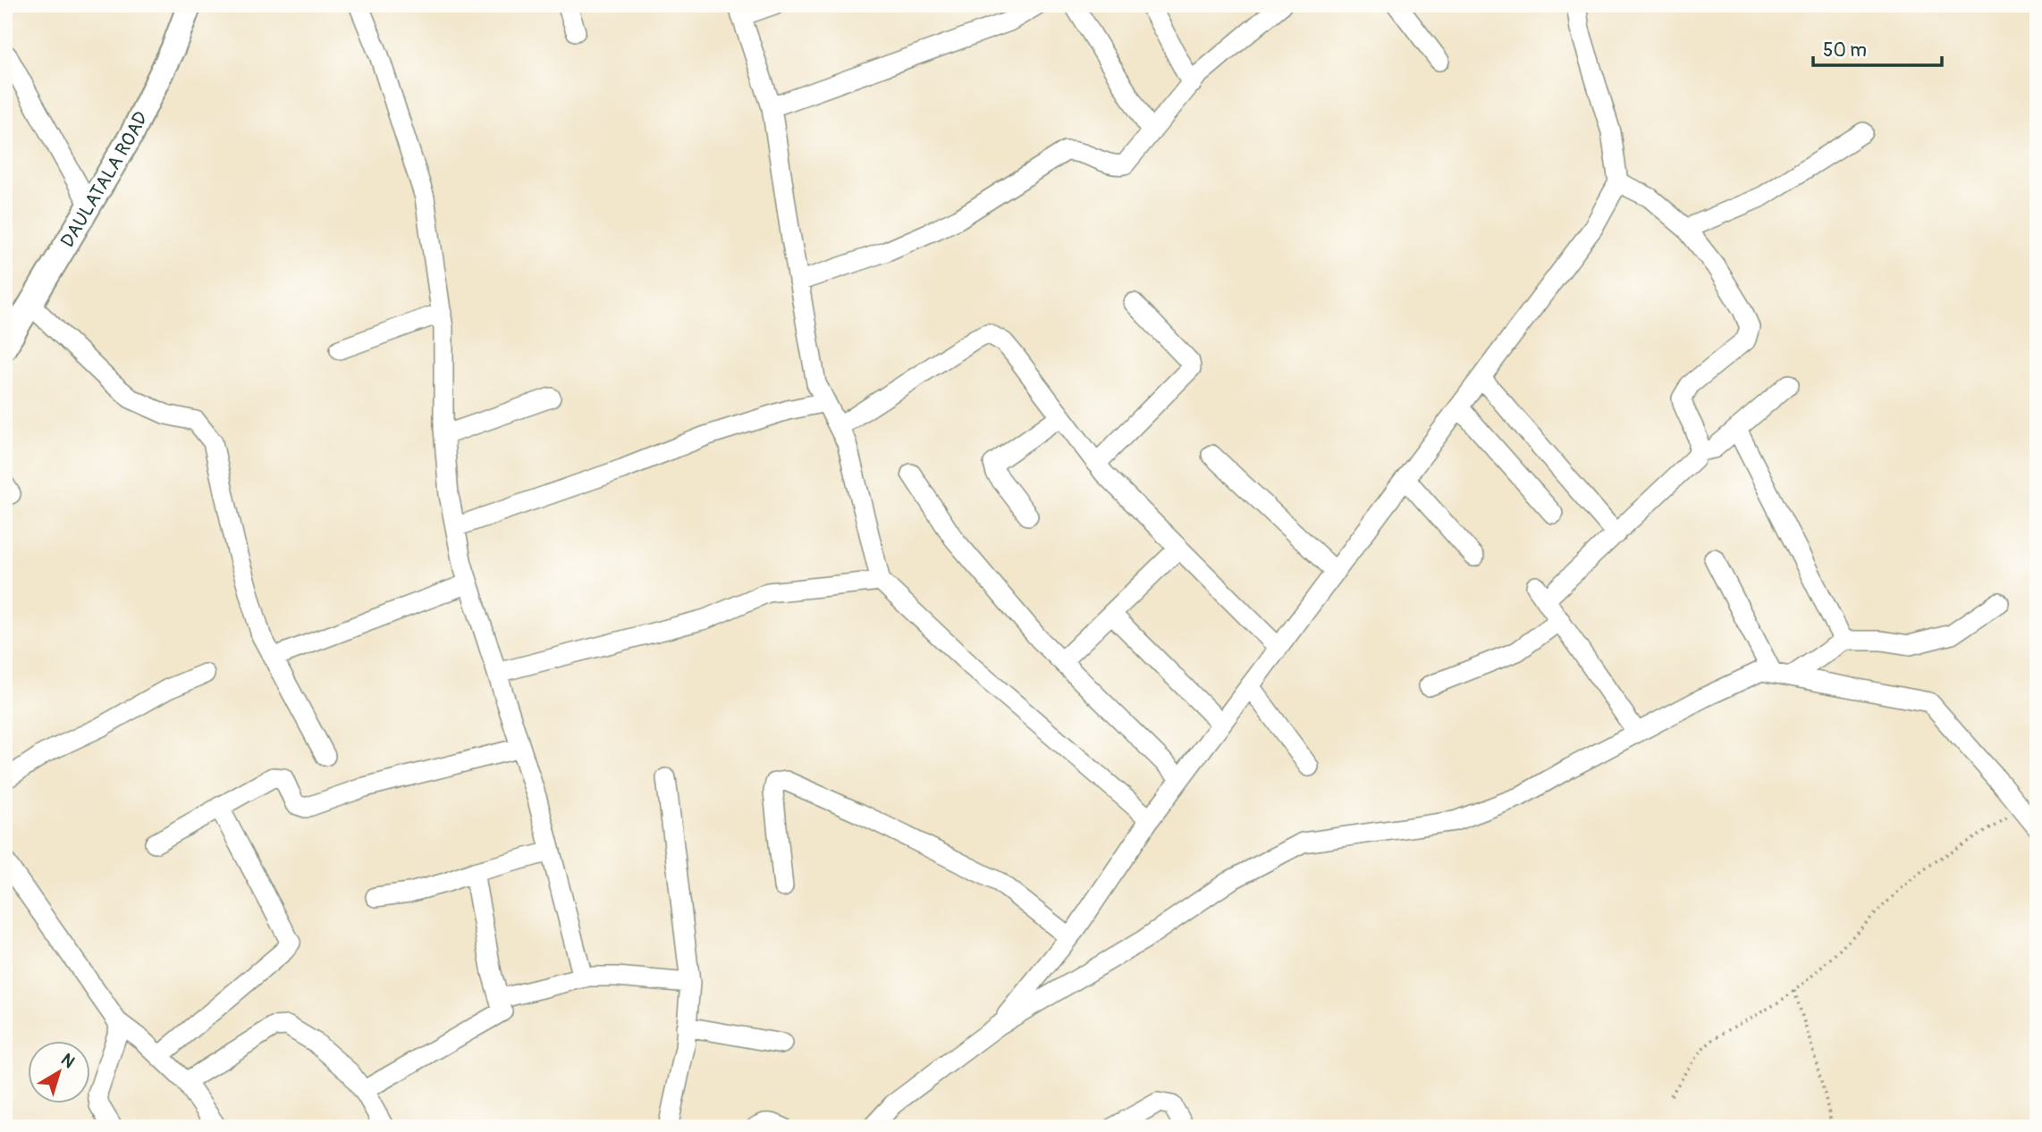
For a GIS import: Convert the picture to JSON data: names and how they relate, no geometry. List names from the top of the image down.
{
  "streets": {
    "main road": ["DAULATALA ROAD"]
  },
  "scale_bar": "50 m",
  "north": "top right"
}
